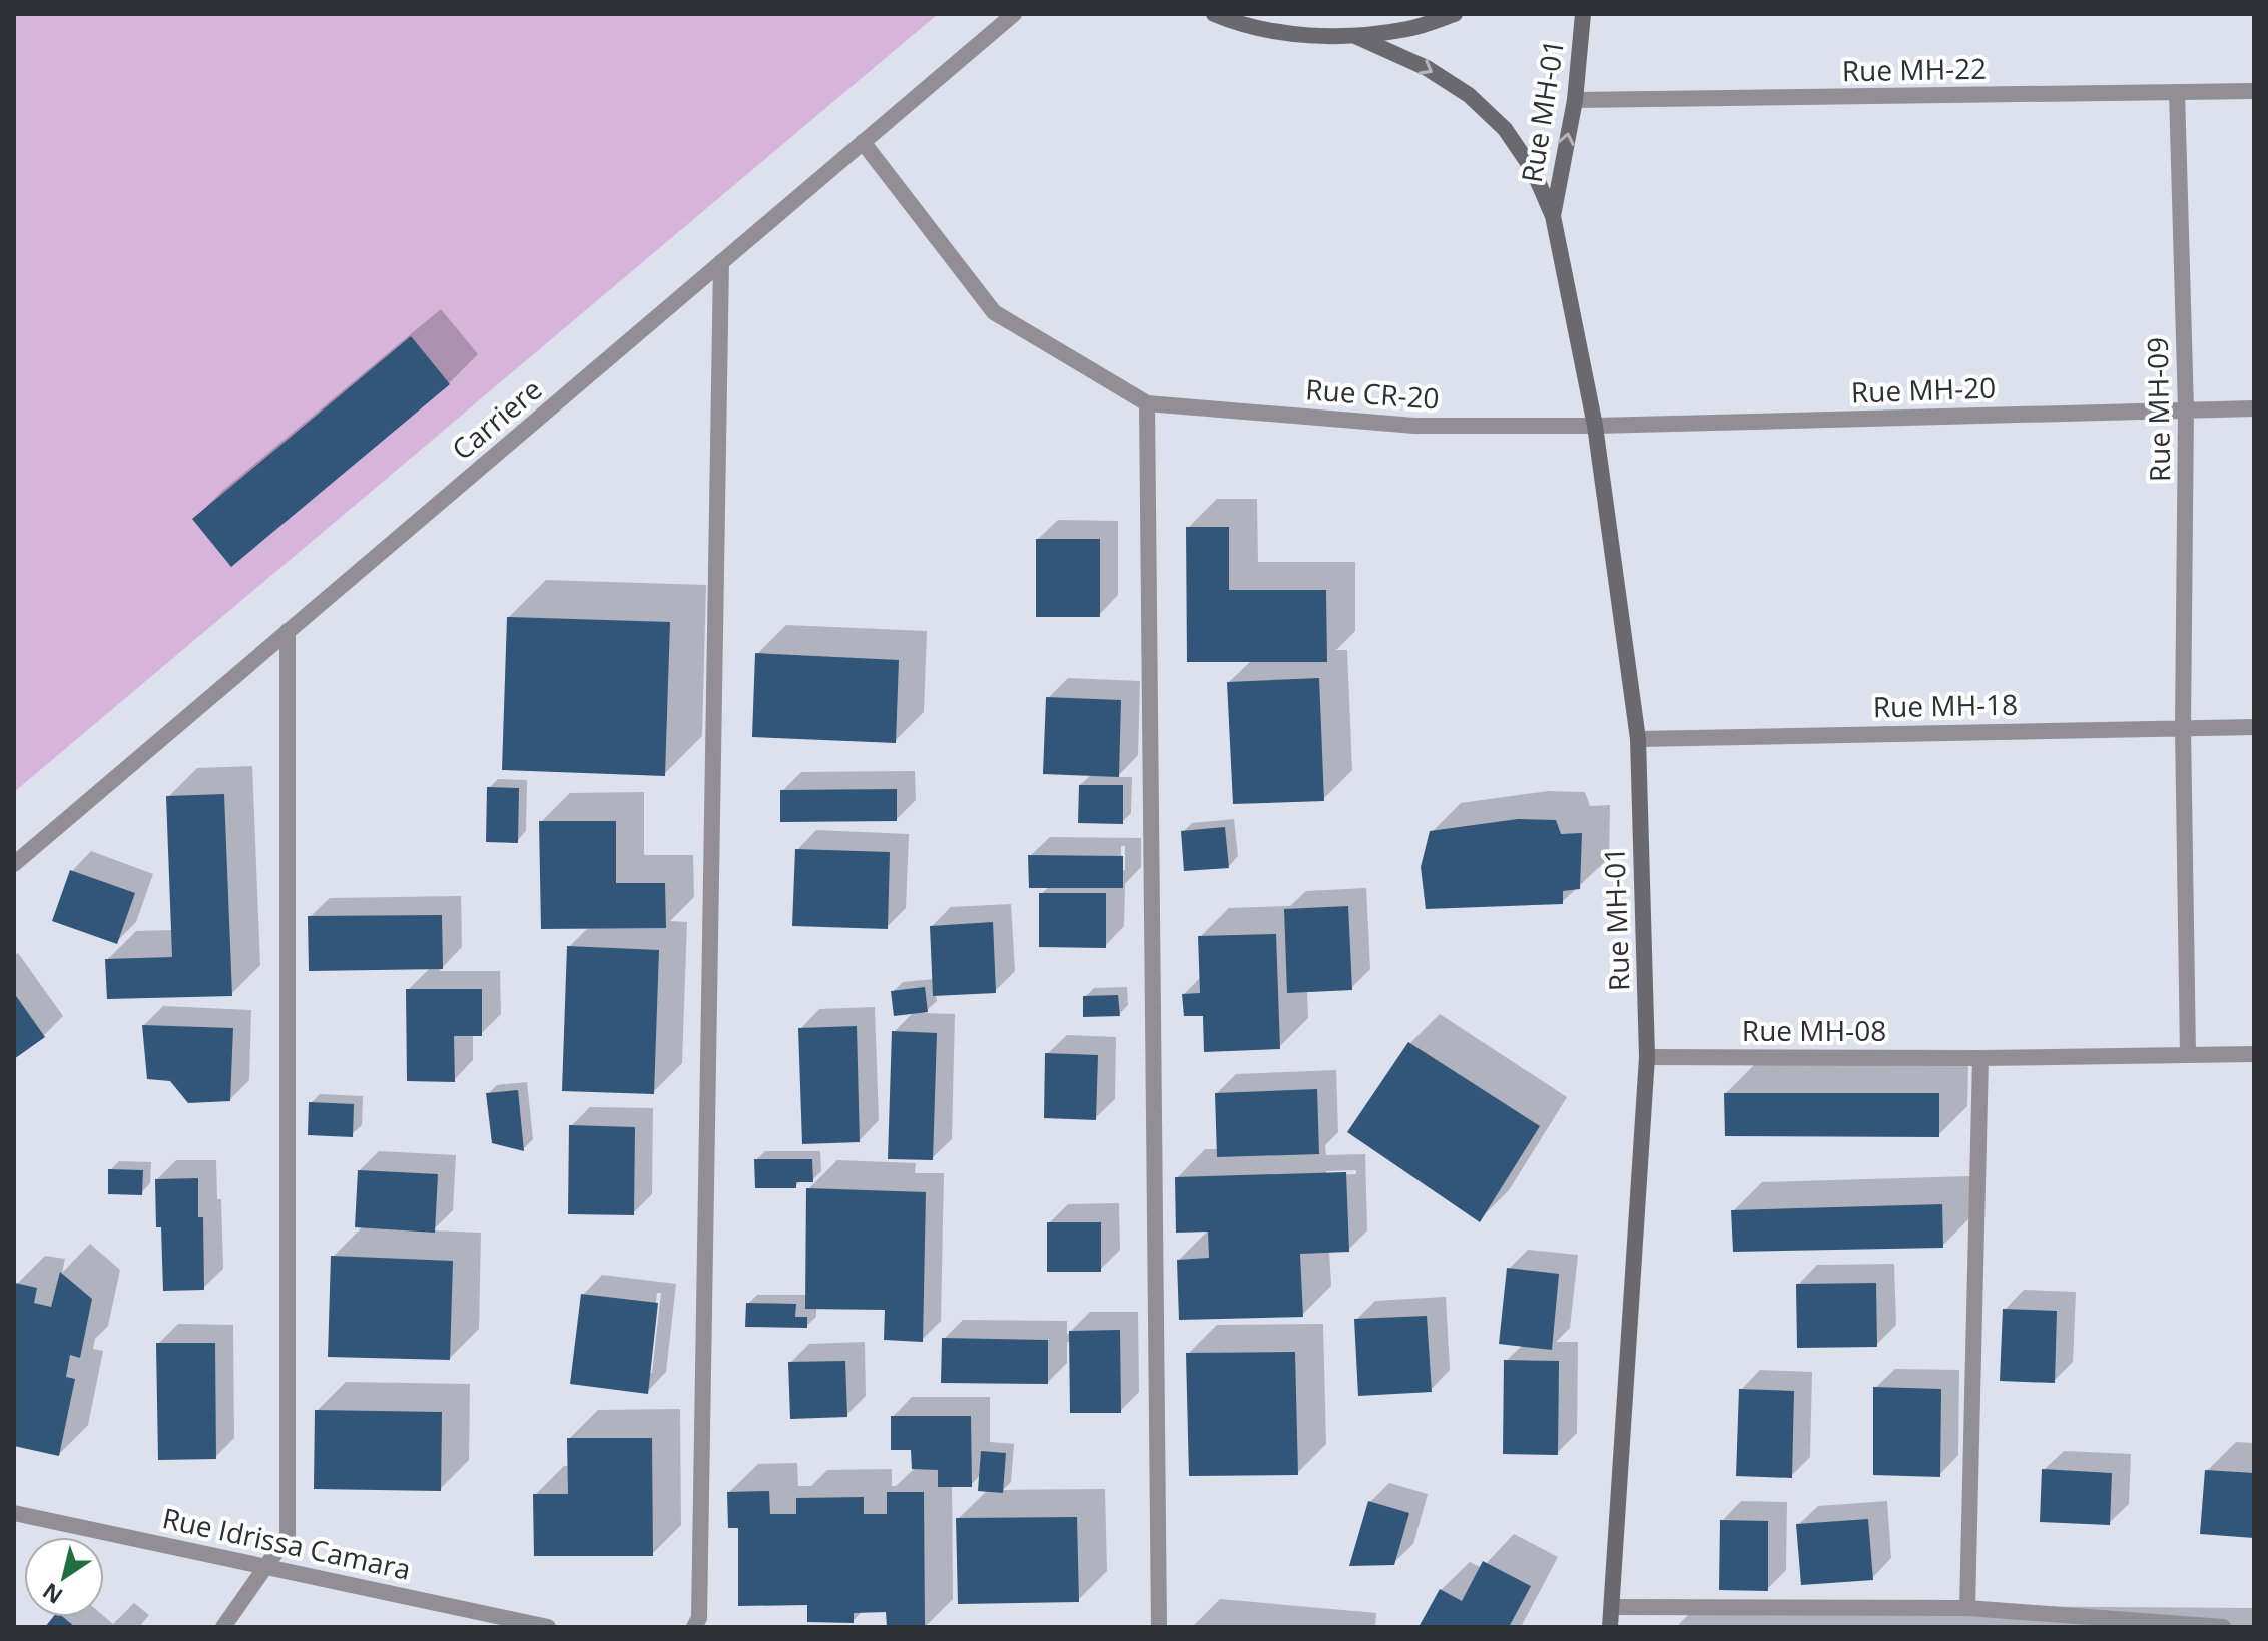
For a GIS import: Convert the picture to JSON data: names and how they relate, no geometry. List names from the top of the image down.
{
  "streets": {
    "main road": ["Rue MH-01"],
    "street": [
      "Rue MH-22",
      "Rue MH-20",
      "Rue CR-20",
      "Rue MH-09",
      "Carriere",
      "Rue MH-18",
      "Rue MH-08",
      "Rue Idrissa Camara"
    ]
  },
  "crossings": [
    ["Rue MH-22", "Rue MH-01"],
    ["Rue MH-22", "Rue MH-09"],
    ["Rue MH-01", "Rue MH-20"],
    ["Rue MH-01", "Rue CR-20"],
    ["Rue MH-01", "Rue MH-18"],
    ["Rue MH-01", "Rue MH-08"],
    ["Rue MH-20", "Rue CR-20"],
    ["Rue MH-20", "Rue MH-09"],
    ["Rue MH-09", "Rue MH-18"],
    ["Rue MH-09", "Rue MH-08"]
  ],
  "north": "bottom left"
}
